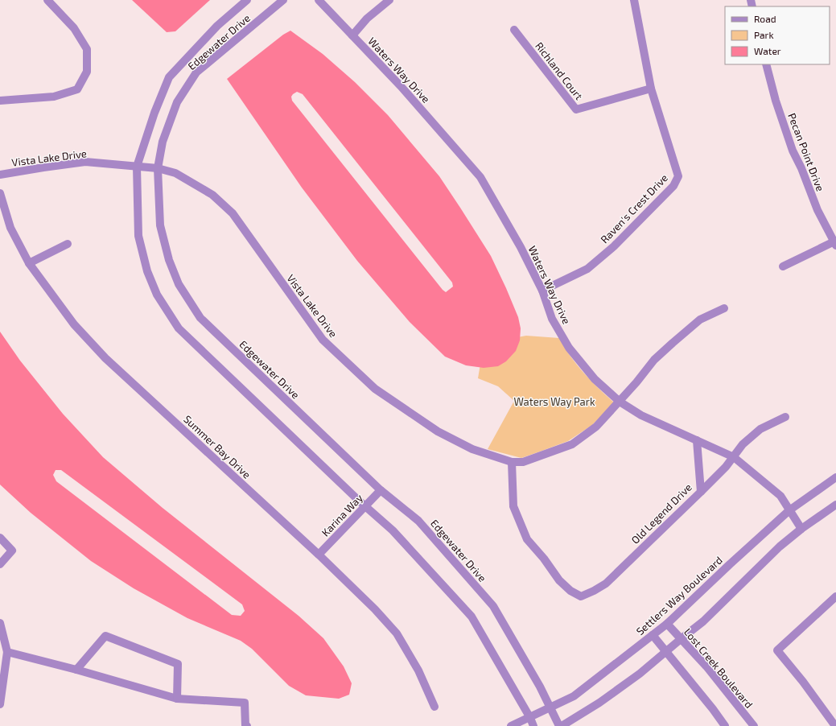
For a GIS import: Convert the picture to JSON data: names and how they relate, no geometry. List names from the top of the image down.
{
  "streets": {
    "street": [
      "Edgewater Drive",
      "Waters Way Drive",
      "Richland Court",
      "Pecan Point Drive",
      "Vista Lake Drive",
      "Raven's Crest Drive",
      "Summer Bay Drive",
      "Old Legend Drive",
      "Karina Way",
      "Settlers Way Boulevard",
      "Lost Creek Boulevard"
    ]
  },
  "crossings": [
    ["Edgewater Drive", "Vista Lake Drive"],
    ["Edgewater Drive", "Karina Way"],
    ["Edgewater Drive", "Settlers Way Boulevard"],
    ["Waters Way Drive", "Vista Lake Drive"],
    ["Waters Way Drive", "Raven's Crest Drive"],
    ["Waters Way Drive", "Old Legend Drive"],
    ["Waters Way Drive", "Settlers Way Boulevard"],
    ["Richland Court", "Raven's Crest Drive"],
    ["Vista Lake Drive", "Old Legend Drive"],
    ["Summer Bay Drive", "Karina Way"],
    ["Settlers Way Boulevard", "Lost Creek Boulevard"]
  ],
  "parks": ["Waters Way Park"],
  "legend": ["Road", "Park", "Water"]
}
